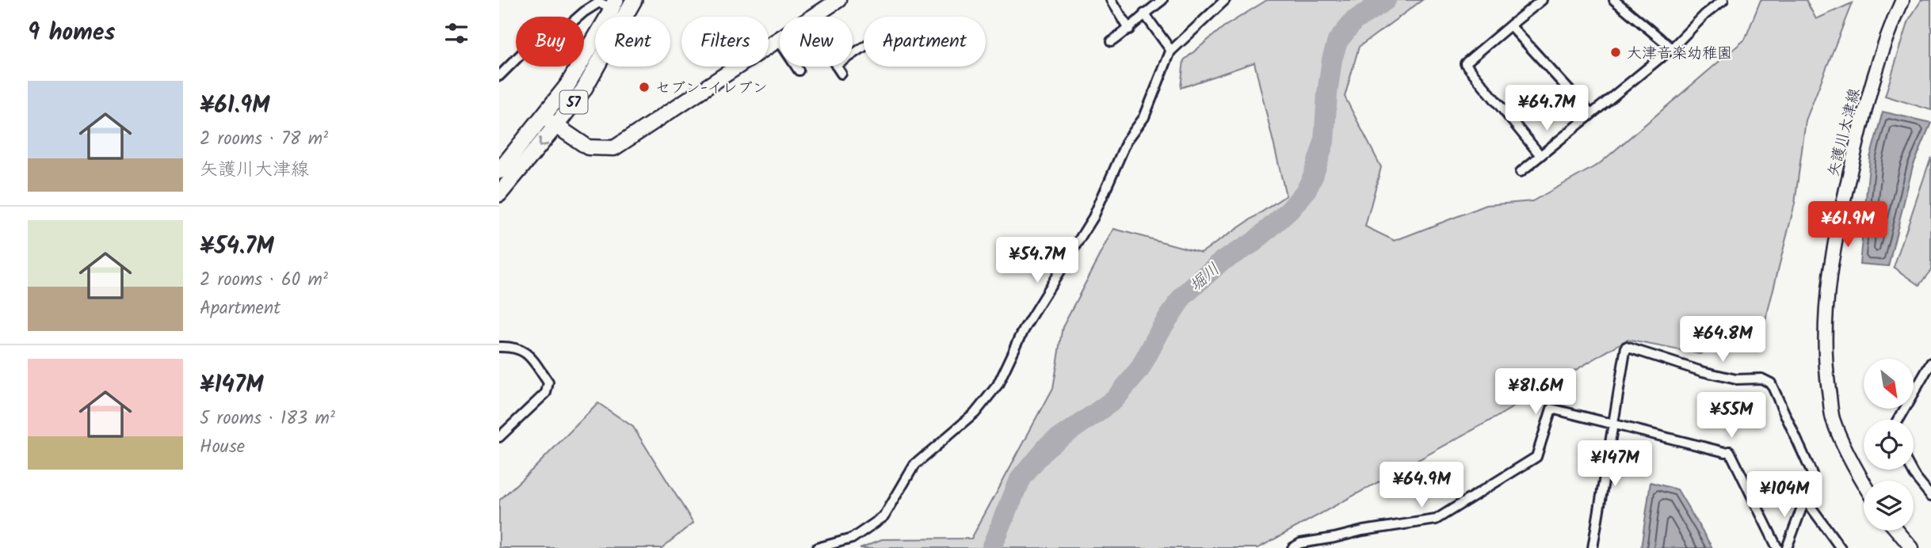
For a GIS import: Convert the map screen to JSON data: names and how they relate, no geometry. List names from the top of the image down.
{
  "streets": {
    "highway": ["57"],
    "main road": ["矢護川大津線"]
  },
  "water": ["堀川"],
  "places": ["大津音楽幼稚園", "セブン-イレブン"],
  "north": "bottom right",
  "page": {
    "heading": "9 homes",
    "chip": [
      "Buy",
      "Rent",
      "Filters",
      "New",
      "Apartment"
    ],
    "list": [
      {
        "name": "¥61.9M",
        "note": "2 rooms · 78 m² · 矢護川大津線"
      },
      {
        "name": "¥54.7M",
        "note": "2 rooms · 60 m² · Apartment"
      },
      {
        "name": "¥147M",
        "note": "5 rooms · 183 m² · House"
      }
    ],
    "price": [
      "¥64.7M",
      "¥61.9M",
      "¥54.7M",
      "¥64.8M",
      "¥81.6M",
      "¥55M",
      "¥147M",
      "¥64.9M",
      "¥104M"
    ]
  }
}
